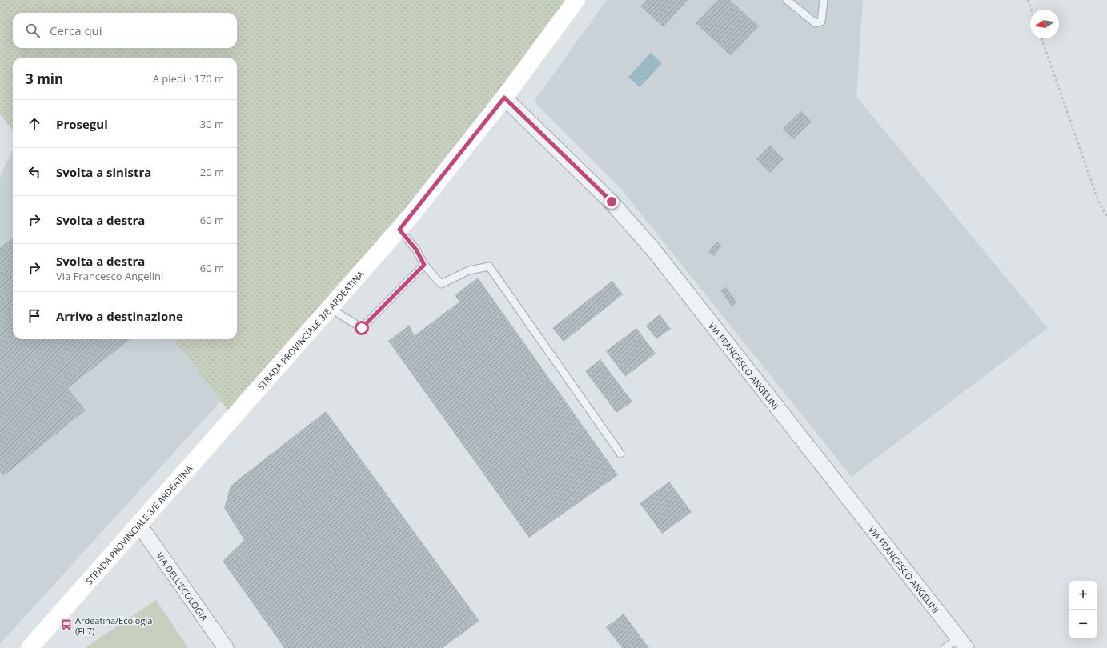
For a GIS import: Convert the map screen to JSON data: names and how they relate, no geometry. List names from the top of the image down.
{
  "streets": {
    "main road": ["STRADA PROVINCIALE 3/E ARDEATINA"],
    "street": ["VIA FRANCESCO ANGELINI", "VIA DELL'ECOLOGIA"]
  },
  "crossings": [
    ["STRADA PROVINCIALE 3/E ARDEATINA", "VIA FRANCESCO ANGELINI"],
    ["STRADA PROVINCIALE 3/E ARDEATINA", "VIA DELL'ECOLOGIA"]
  ],
  "places": {
    "bus stop": ["Ardeatina/Ecologia (FL7)"]
  },
  "north": "left",
  "page": {
    "search": "Cerca qui",
    "heading": ["3 min", "A piedi · 170 m"],
    "list": [
      ["Prosegui", "30 m"],
      ["Svolta a sinistra", "20 m"],
      ["Svolta a destra", "60 m"],
      ["Svolta a destra", "Via Francesco Angelini", "60 m"],
      "Arrivo a destinazione"
    ],
    "map_buttons": ["+", "−"]
  }
}
